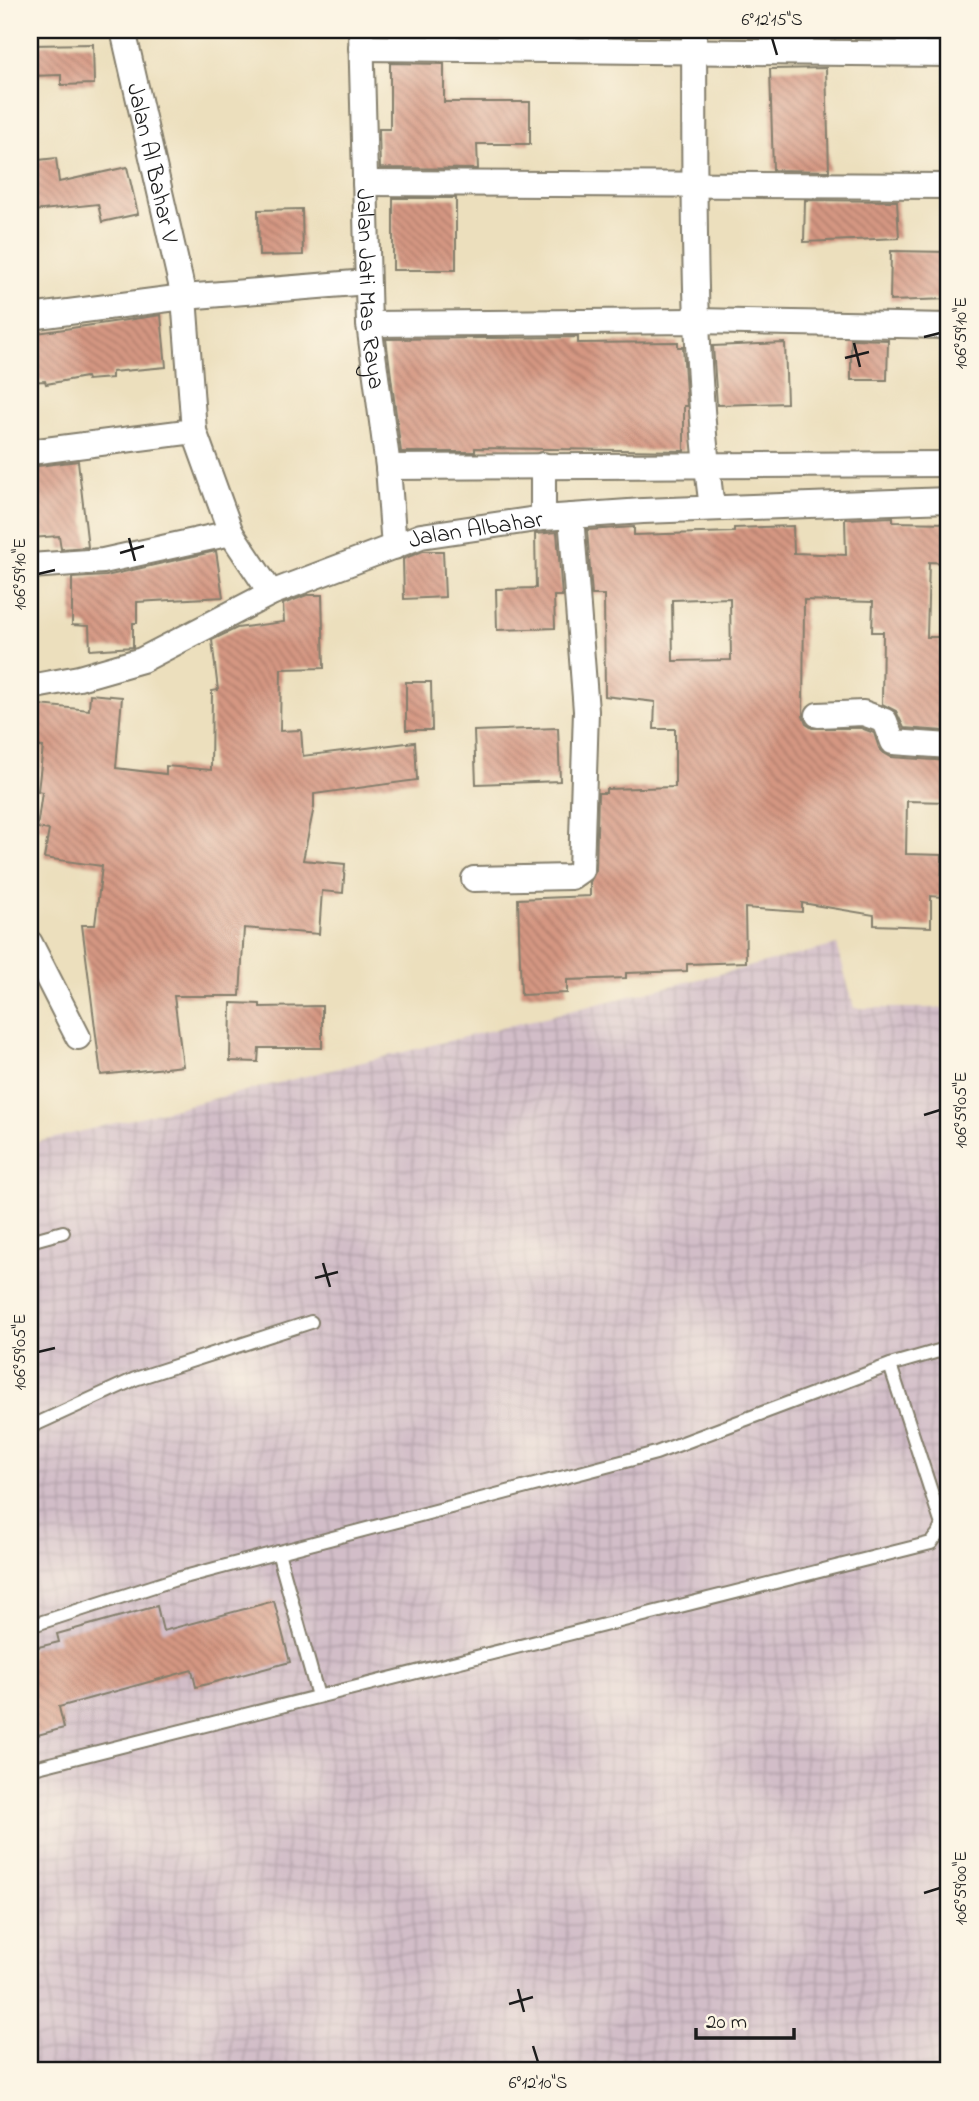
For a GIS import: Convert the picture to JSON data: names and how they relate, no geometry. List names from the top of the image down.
{
  "streets": {
    "street": ["Jalan Al Bahar V", "Jalan Jati Mas Raya", "Jalan Albahar"]
  },
  "crossings": [
    ["Jalan Al Bahar V", "Jalan Albahar"],
    ["Jalan Jati Mas Raya", "Jalan Albahar"]
  ],
  "scale_bar": "20 m",
  "coordinates": [
    "6°12'15\"S",
    "106°59'10\"E",
    "106°59'05\"E",
    "106°59'00\"E",
    "6°12'10\"S"
  ]
}
